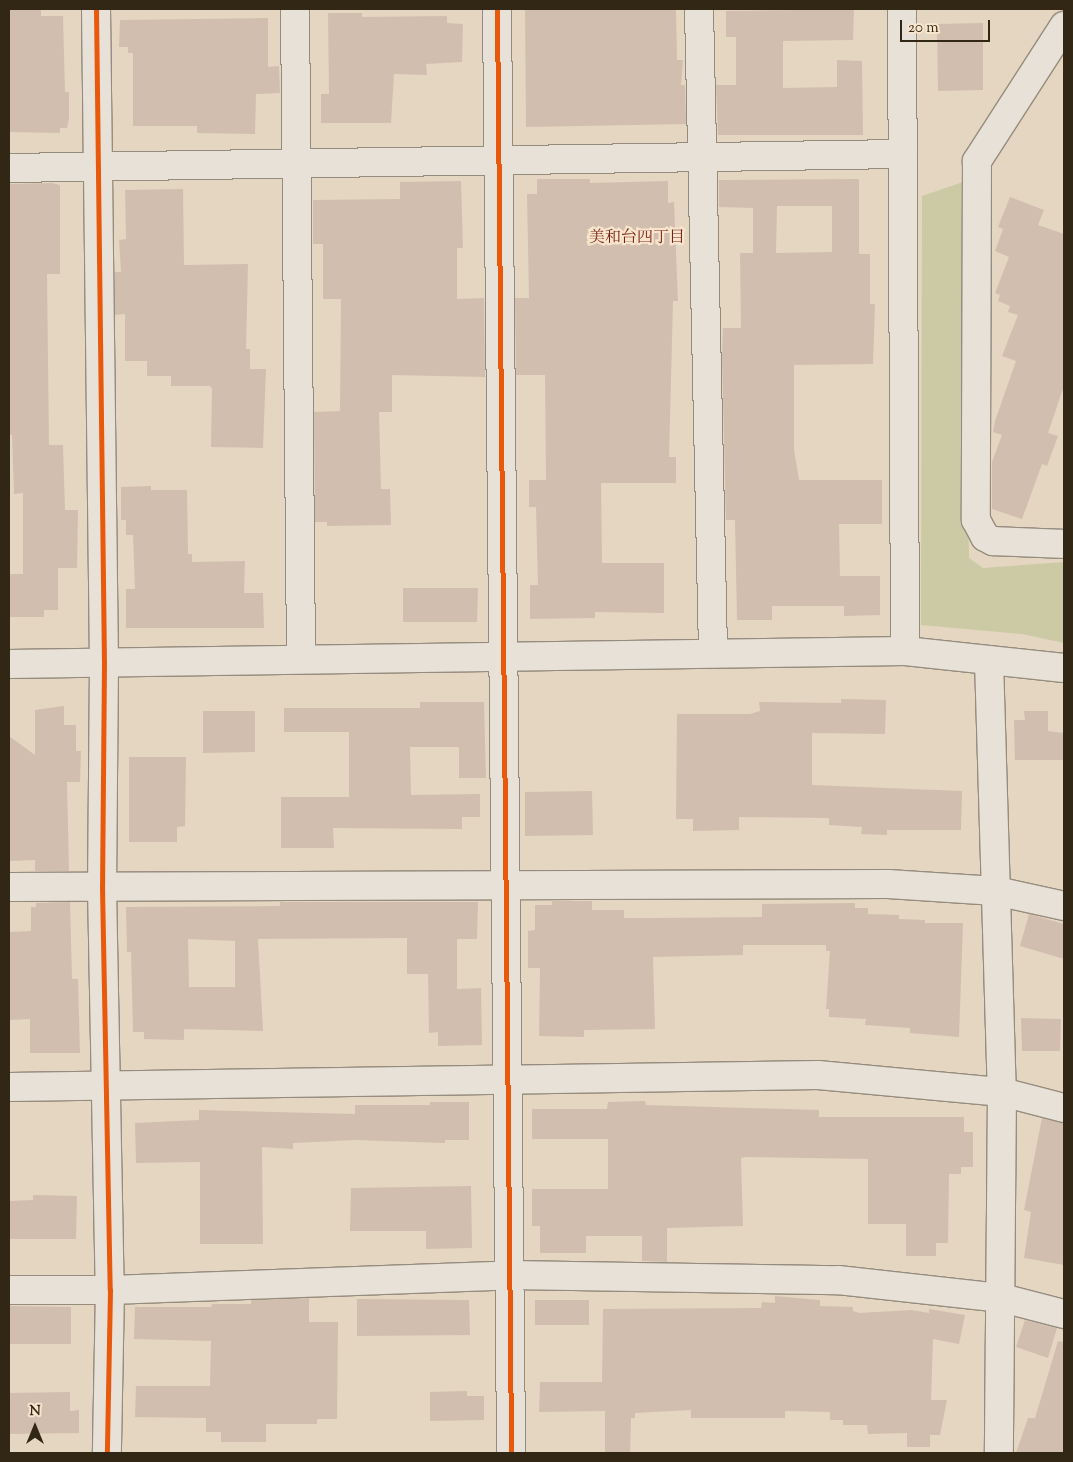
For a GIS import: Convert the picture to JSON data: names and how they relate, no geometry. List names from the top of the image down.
{
  "districts": ["美和台四丁目"],
  "scale_bar": "20 m",
  "north": "top"
}
